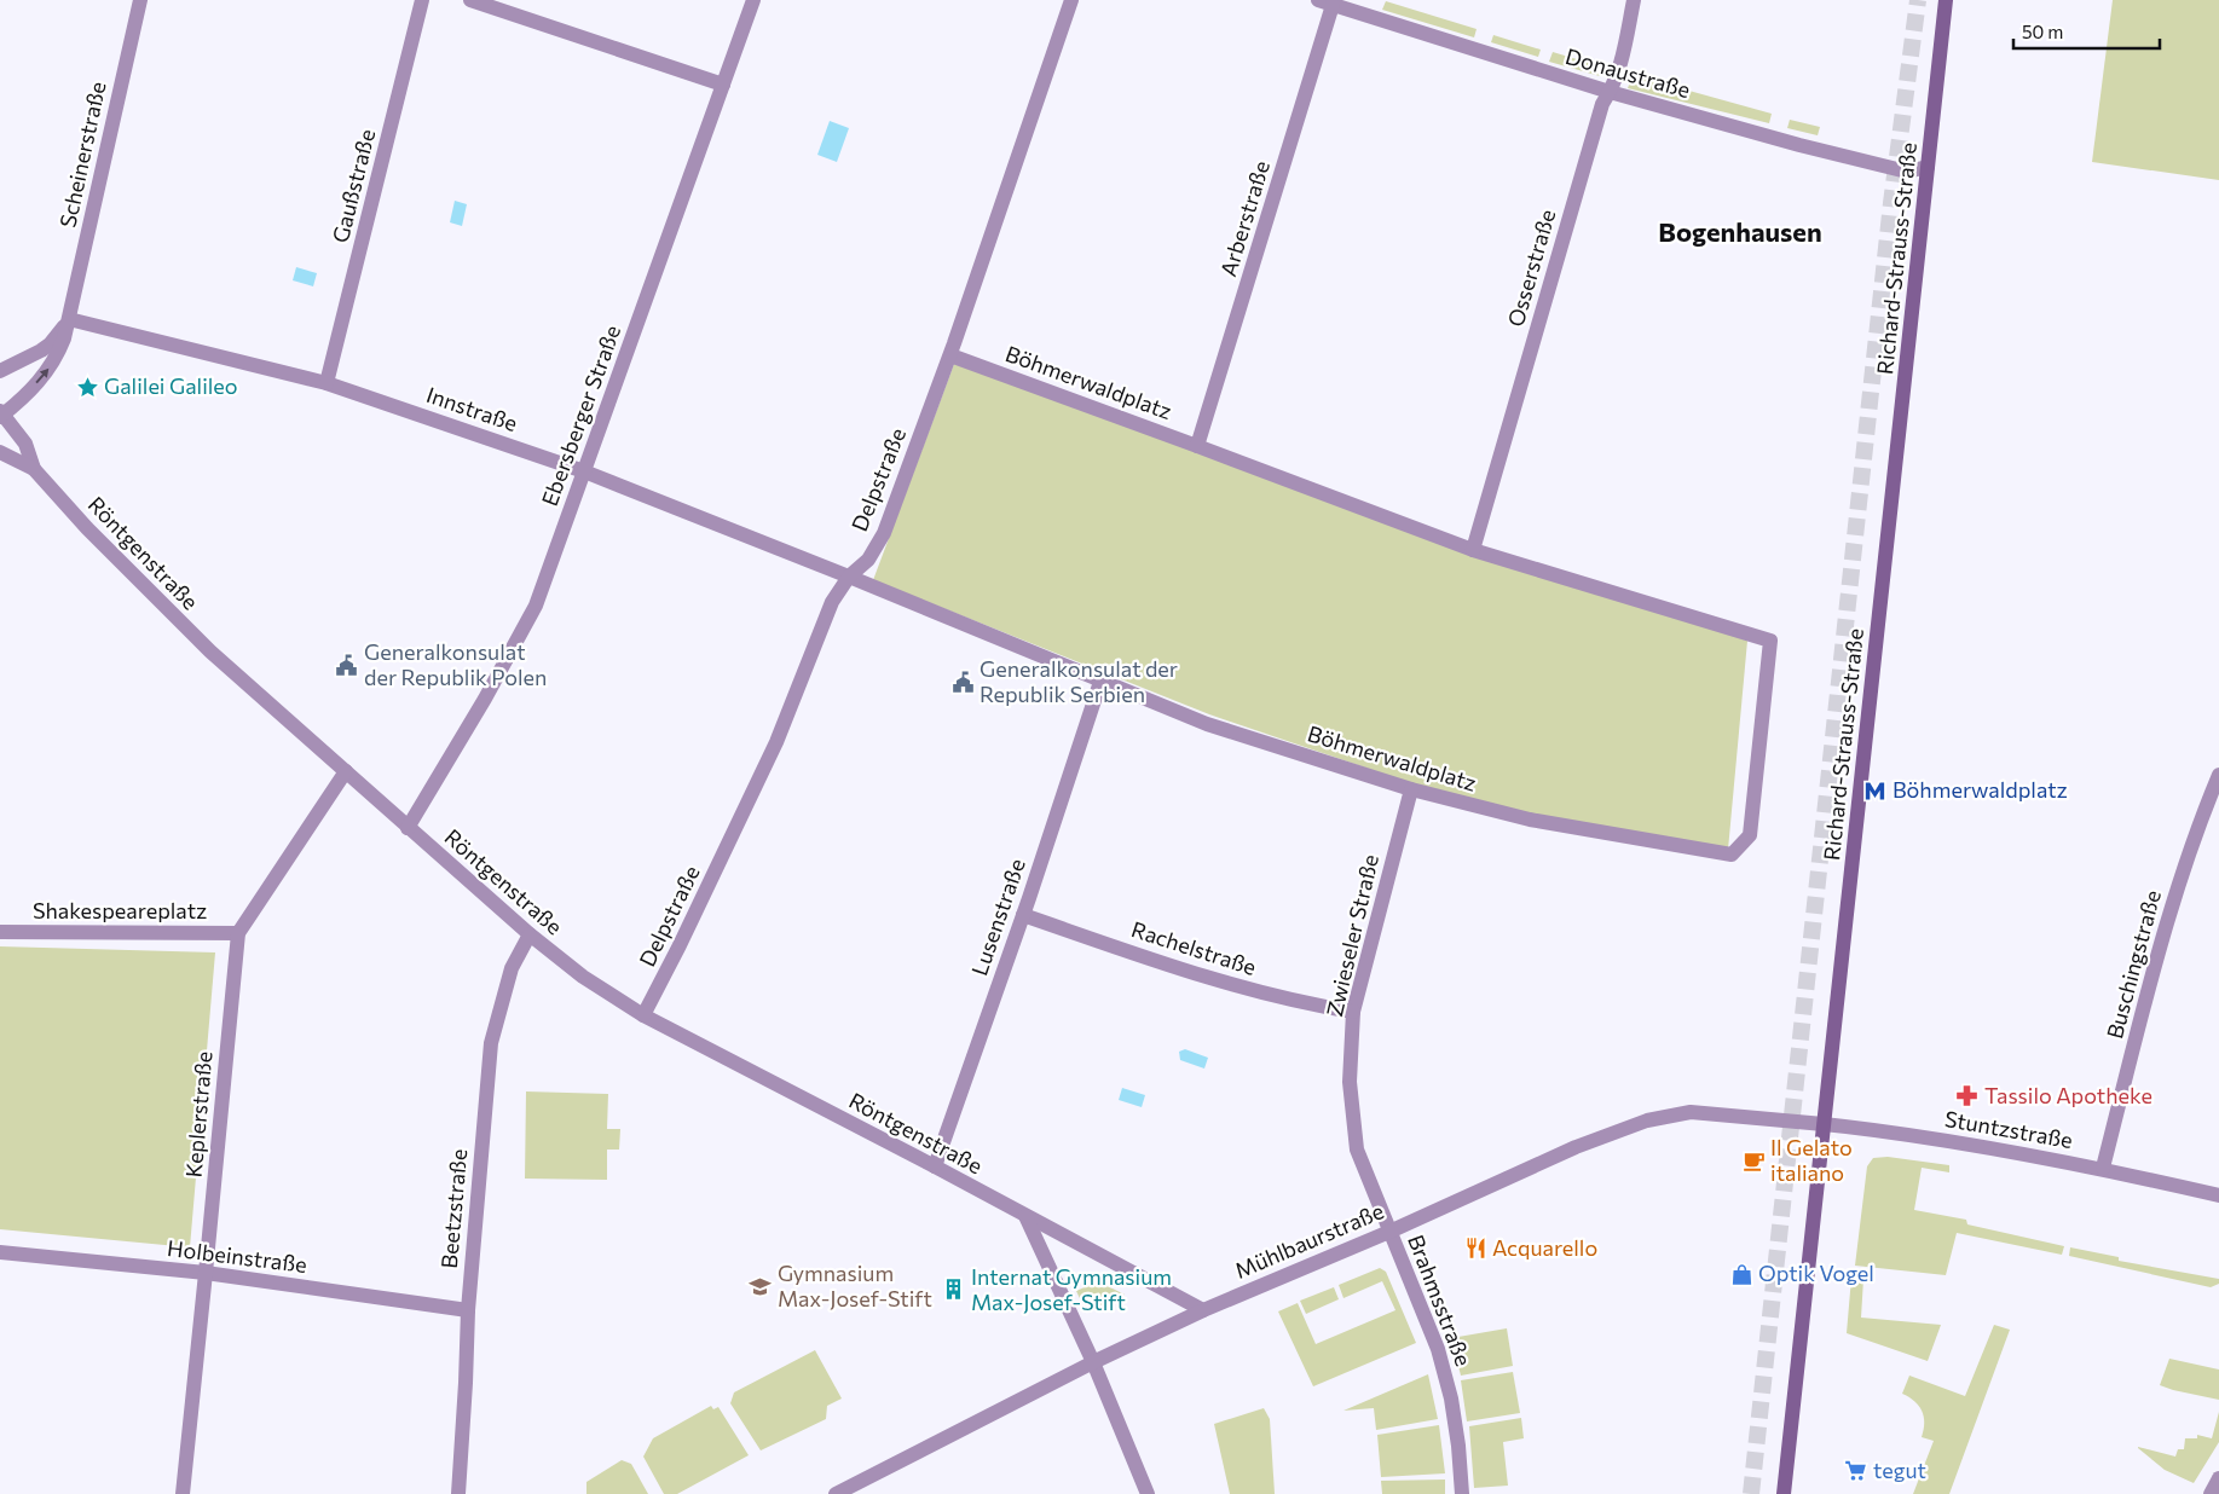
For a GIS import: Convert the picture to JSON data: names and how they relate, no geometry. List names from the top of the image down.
{
  "streets": {
    "main road": ["Richard-Strauss-Straße"],
    "street": [
      "Donaustraße",
      "Scheinerstraße",
      "Gaußstraße",
      "Arberstraße",
      "Osserstraße",
      "Böhmerwaldplatz",
      "Innstraße",
      "Ebersberger Straße",
      "Delpstraße",
      "Röntgenstraße",
      "Shakespeareplatz",
      "Lusenstraße",
      "Zwieseler Straße",
      "Rachelstraße",
      "Buschingstraße",
      "Keplerstraße",
      "Stuntzstraße",
      "Beetzstraße",
      "Mühlbaurstraße",
      "Holbeinstraße",
      "Brahmsstraße"
    ]
  },
  "crossings": [
    ["Donaustraße", "Arberstraße"],
    ["Donaustraße", "Richard-Strauss-Straße"],
    ["Donaustraße", "Osserstraße"],
    ["Scheinerstraße", "Innstraße"],
    ["Scheinerstraße", "Röntgenstraße"],
    ["Gaußstraße", "Innstraße"],
    ["Arberstraße", "Böhmerwaldplatz"],
    ["Richard-Strauss-Straße", "Stuntzstraße"],
    ["Richard-Strauss-Straße", "Mühlbaurstraße"],
    ["Osserstraße", "Böhmerwaldplatz"],
    ["Böhmerwaldplatz", "Innstraße"],
    ["Böhmerwaldplatz", "Delpstraße"],
    ["Böhmerwaldplatz", "Lusenstraße"],
    ["Böhmerwaldplatz", "Zwieseler Straße"],
    ["Innstraße", "Ebersberger Straße"],
    ["Innstraße", "Delpstraße"],
    ["Ebersberger Straße", "Röntgenstraße"],
    ["Delpstraße", "Röntgenstraße"],
    ["Röntgenstraße", "Lusenstraße"],
    ["Röntgenstraße", "Keplerstraße"],
    ["Röntgenstraße", "Beetzstraße"],
    ["Röntgenstraße", "Mühlbaurstraße"],
    ["Shakespeareplatz", "Keplerstraße"],
    ["Lusenstraße", "Rachelstraße"],
    ["Zwieseler Straße", "Rachelstraße"],
    ["Zwieseler Straße", "Mühlbaurstraße"],
    ["Zwieseler Straße", "Brahmsstraße"],
    ["Buschingstraße", "Stuntzstraße"],
    ["Keplerstraße", "Holbeinstraße"],
    ["Stuntzstraße", "Mühlbaurstraße"],
    ["Beetzstraße", "Holbeinstraße"],
    ["Mühlbaurstraße", "Brahmsstraße"]
  ],
  "districts": ["Bogenhausen"],
  "places": {
    "place": ["Galilei Galileo"],
    "public building": ["Generalkonsulat der Republik Polen", "Generalkonsulat der Republik Serbien"],
    "metro station": ["Böhmerwaldplatz"],
    "pharmacy": ["Tassilo Apotheke"],
    "cafe": ["Il Gelato italiano"],
    "restaurant": ["Acquarello"],
    "shop": ["Optik Vogel"],
    "school or university": ["Gymnasium Max-Josef-Stift"],
    "building": ["Internat Gymnasium Max-Josef-Stift"],
    "supermarket": ["tegut"]
  },
  "scale_bar": "50 m"
}
